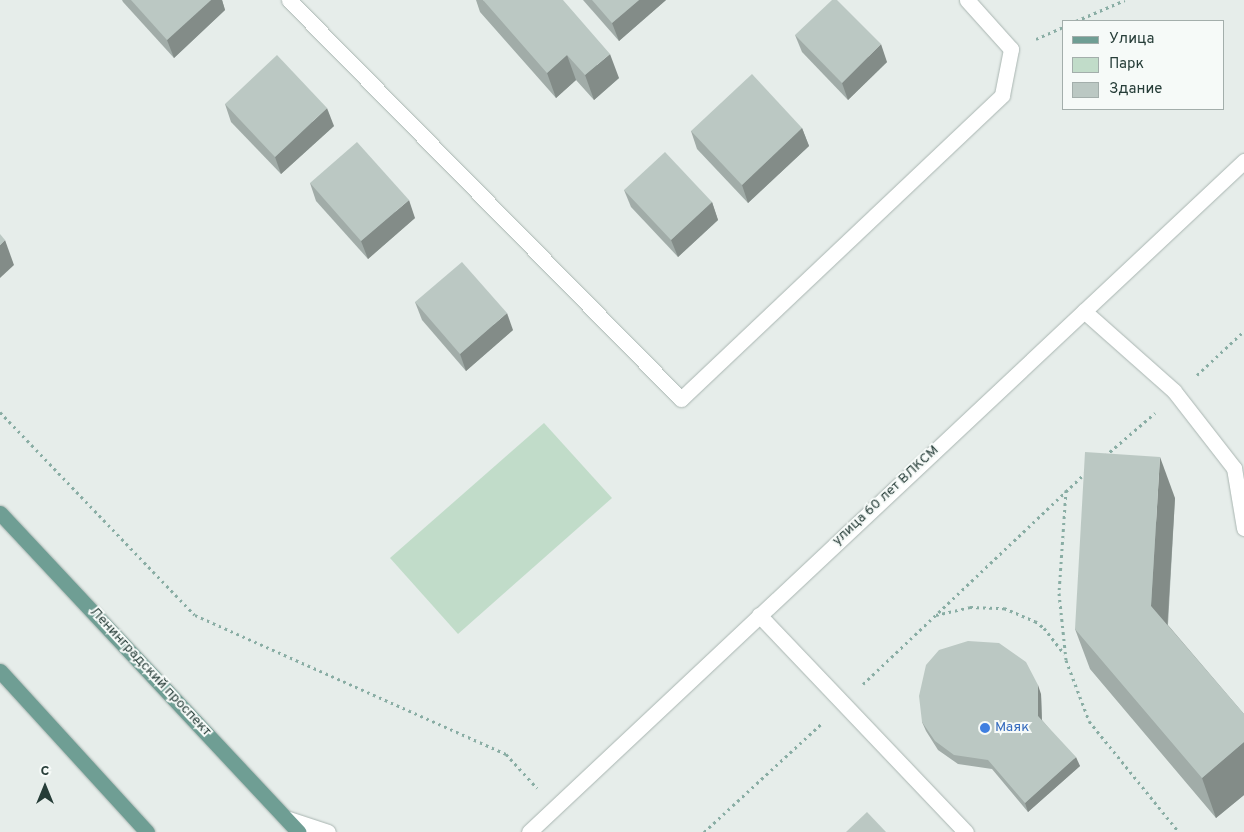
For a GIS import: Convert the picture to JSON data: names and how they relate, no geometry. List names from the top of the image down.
{
  "streets": {
    "main road": ["Ленинградский проспект"],
    "street": ["улица 60 лет ВЛКСМ"]
  },
  "places": ["Маяк"],
  "legend": ["Улица", "Парк", "Здание"],
  "north": "top"
}
